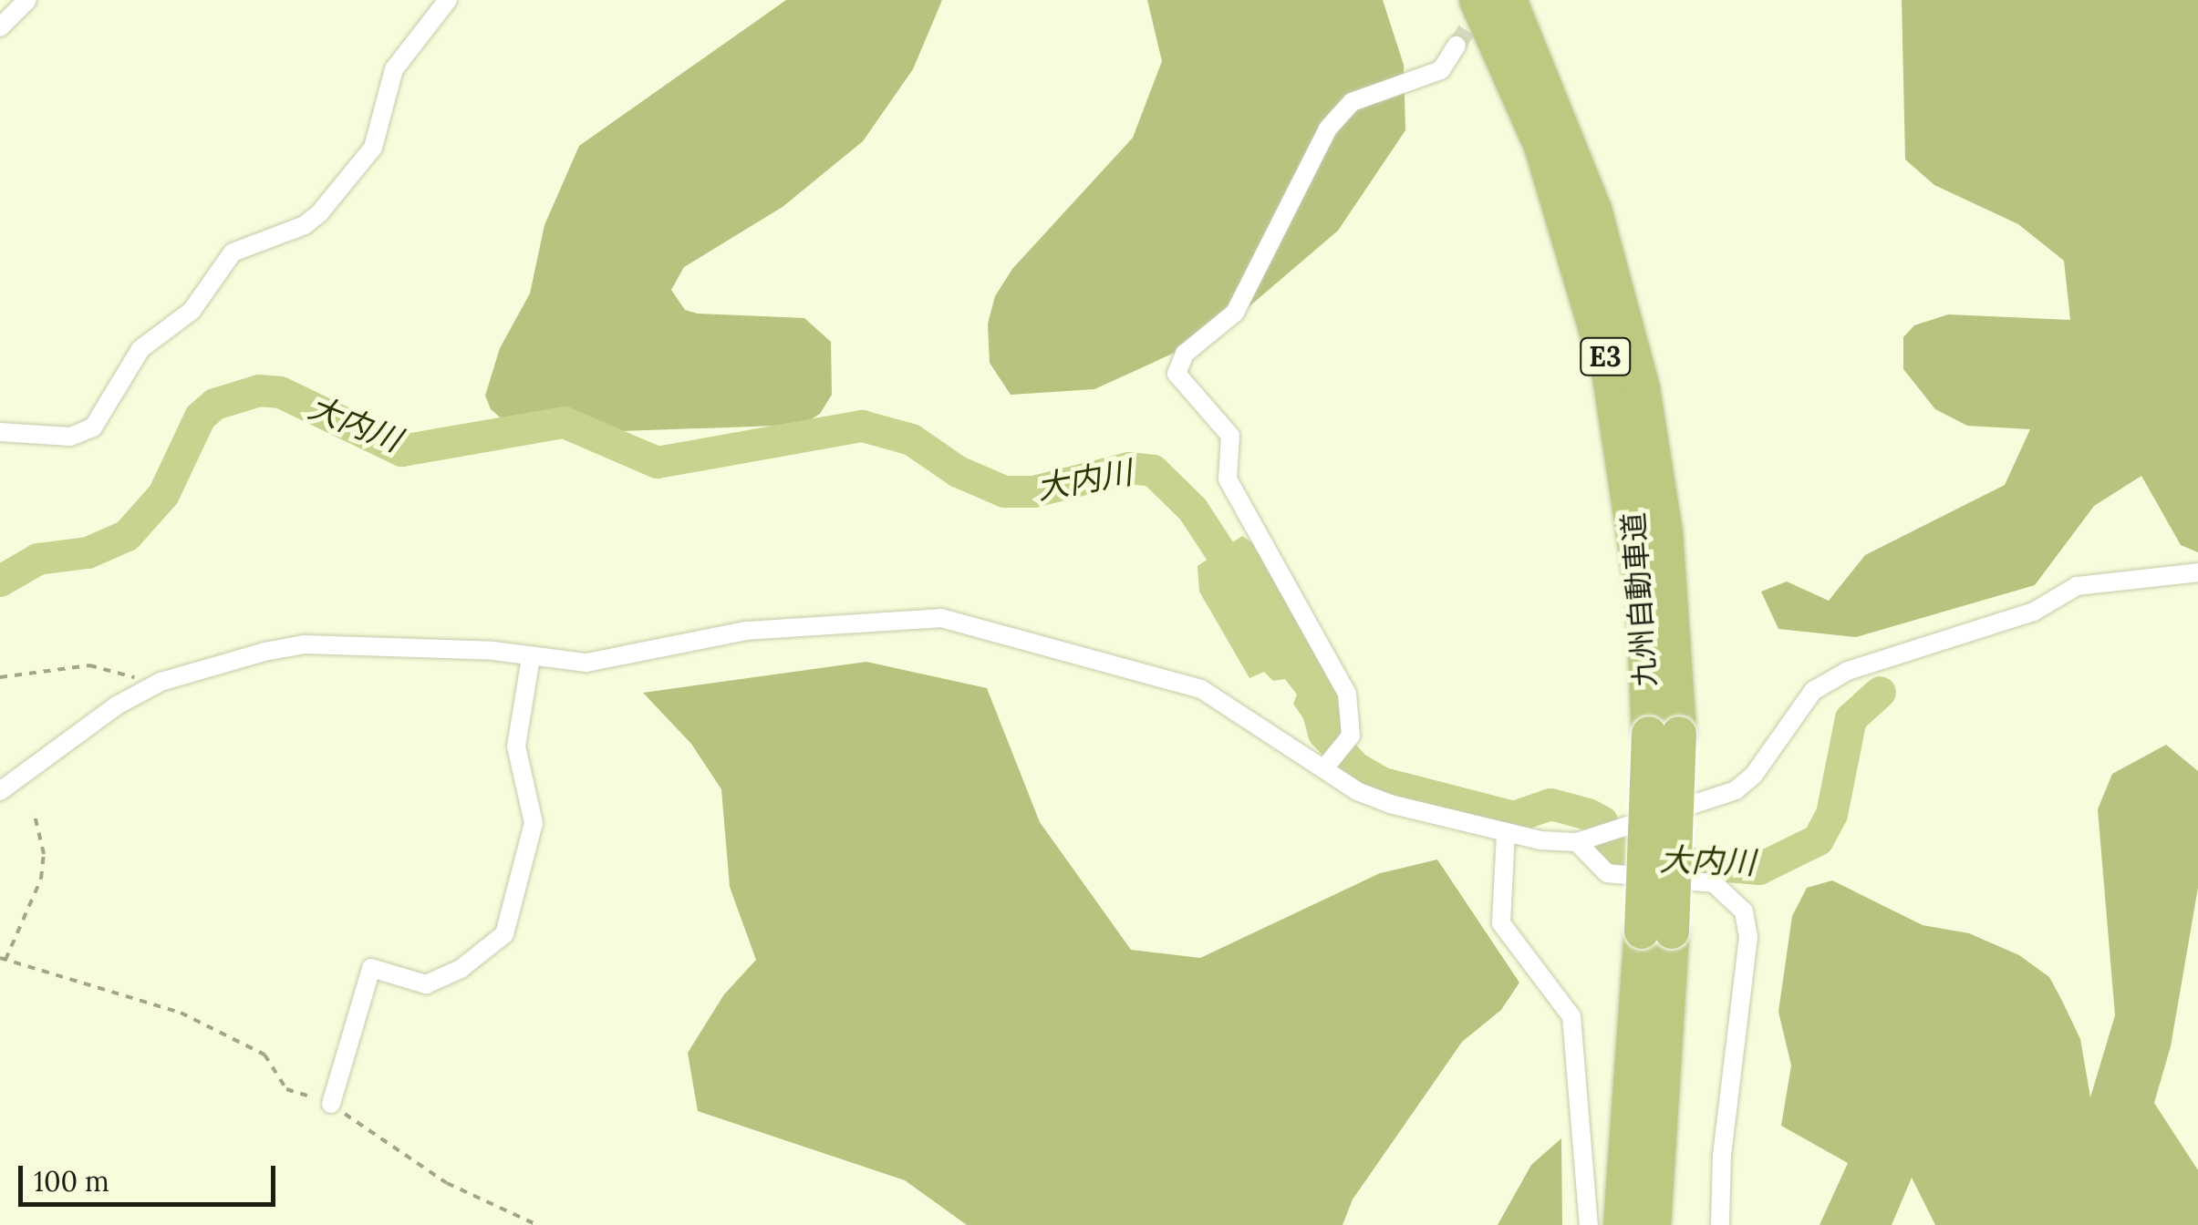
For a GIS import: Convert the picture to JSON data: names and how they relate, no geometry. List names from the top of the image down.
{
  "streets": {
    "highway": ["E3", "九州自動車道"]
  },
  "water": ["大内川"],
  "scale_bar": "100 m"
}
